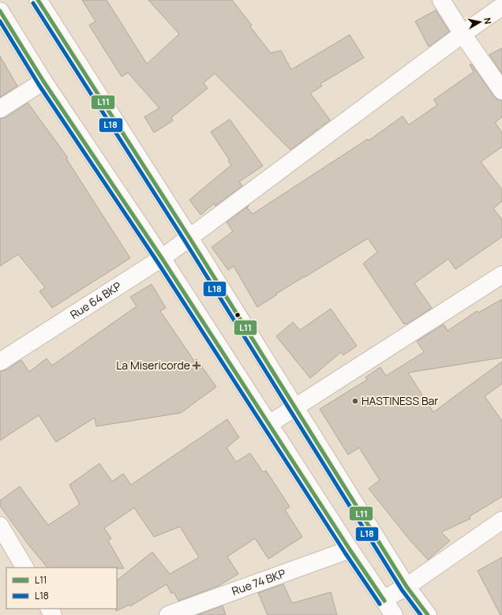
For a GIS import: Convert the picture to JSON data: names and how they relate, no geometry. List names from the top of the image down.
{
  "streets": {
    "street": ["Rue 64 BKP", "Rue 74 BKP"]
  },
  "places": {
    "health": ["La Misericorde"],
    "other": ["HASTINESS Bar"]
  },
  "lines": ["transit line L11", "transit line L18"],
  "legend": ["L11", "L18"],
  "north": "right"
}
